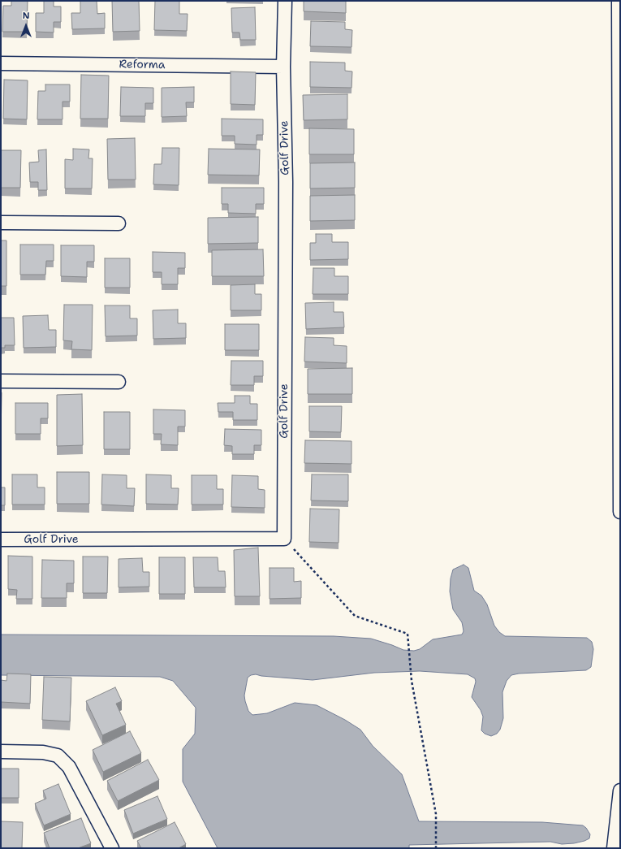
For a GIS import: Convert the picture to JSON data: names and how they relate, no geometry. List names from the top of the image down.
{
  "streets": {
    "street": ["Reforma", "Golf Drive"]
  },
  "crossings": [
    ["Reforma", "Golf Drive"]
  ],
  "north": "top"
}
